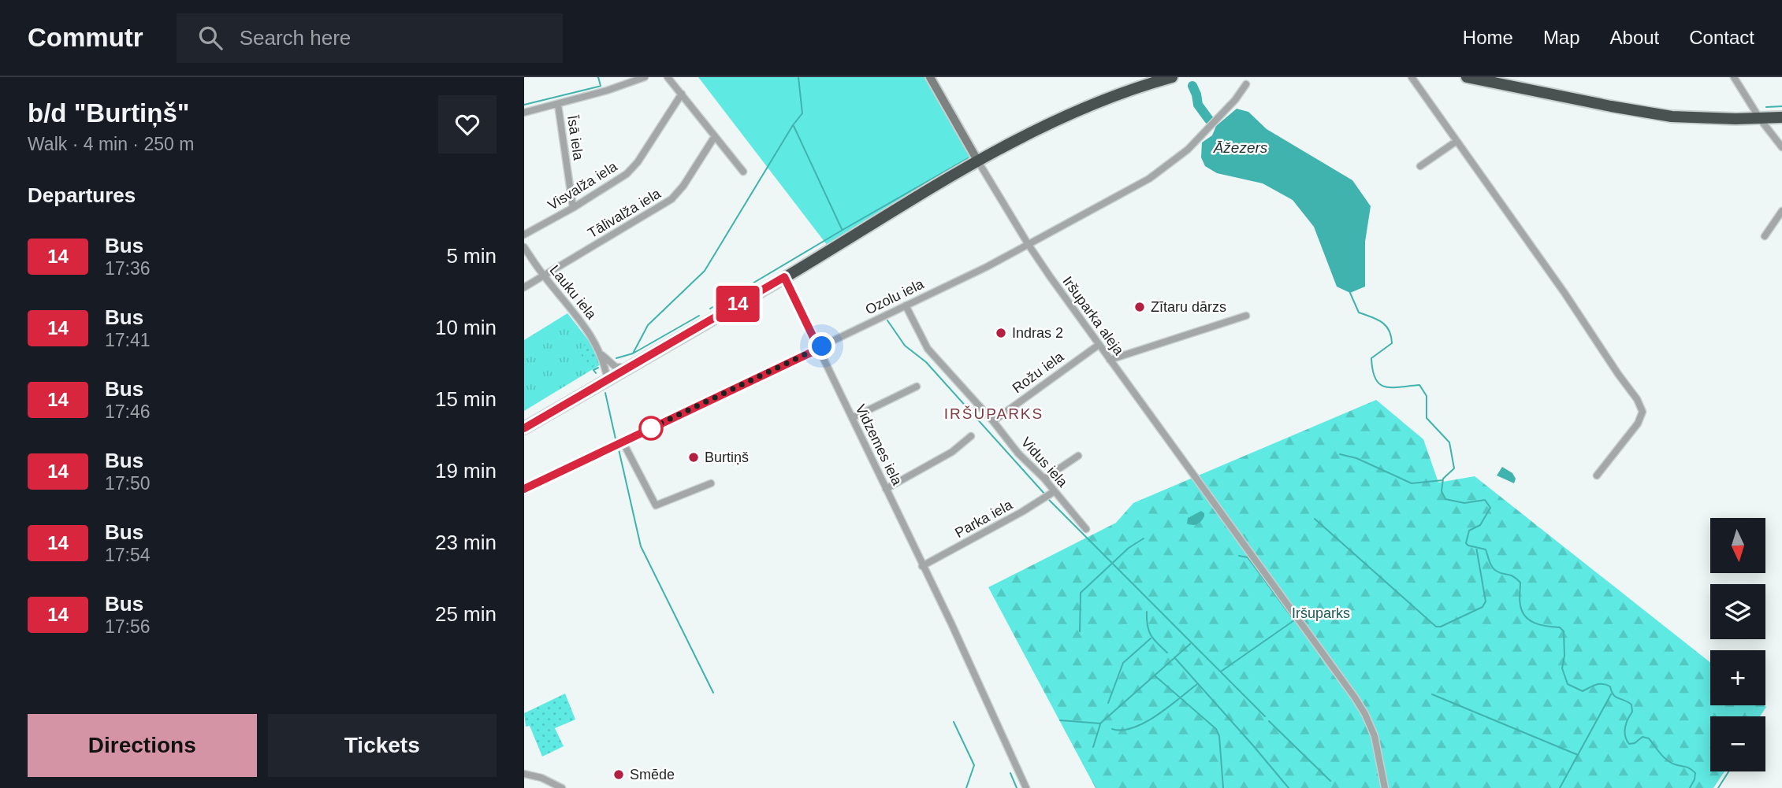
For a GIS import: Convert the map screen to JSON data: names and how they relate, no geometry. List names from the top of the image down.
{
  "streets": {
    "street": [
      "Īsā iela",
      "Visvalža iela",
      "Tālivalža iela",
      "Lauku iela",
      "Ozolu iela",
      "Iršuparka aleja",
      "Rožu iela",
      "Vidzemes iela",
      "Vidus iela",
      "Parka iela"
    ]
  },
  "crossings": [
    ["Īsā iela", "Visvalža iela"],
    ["Tālivalža iela", "Lauku iela"],
    ["Ozolu iela", "Iršuparka aleja"],
    ["Ozolu iela", "Vidzemes iela"],
    ["Ozolu iela", "Vidus iela"],
    ["Iršuparka aleja", "Rožu iela"],
    ["Rožu iela", "Vidus iela"],
    ["Vidzemes iela", "Parka iela"],
    ["Vidus iela", "Parka iela"]
  ],
  "districts": ["IRŠUPARKS"],
  "water": ["Āžezers"],
  "parks": ["Iršuparks"],
  "places": [
    "Zītaru dārzs",
    "Indras 2",
    "Burtiņš",
    "Smēde"
  ],
  "lines": ["bus line 14"],
  "north": "bottom",
  "page": {
    "header": "Commutr",
    "search": "Search here",
    "nav": [
      "Home",
      "Map",
      "About",
      "Contact"
    ],
    "heading": [
      ["b/d \"Burtiņš\"", "Walk · 4 min · 250 m"],
      "Departures"
    ],
    "on_map": "14",
    "list": [
      {
        "mark": "14",
        "name": "Bus",
        "note": "17:36",
        "value": "5 min"
      },
      {
        "mark": "14",
        "name": "Bus",
        "note": "17:41",
        "value": "10 min"
      },
      {
        "mark": "14",
        "name": "Bus",
        "note": "17:46",
        "value": "15 min"
      },
      {
        "mark": "14",
        "name": "Bus",
        "note": "17:50",
        "value": "19 min"
      },
      {
        "mark": "14",
        "name": "Bus",
        "note": "17:54",
        "value": "23 min"
      },
      {
        "mark": "14",
        "name": "Bus",
        "note": "17:56",
        "value": "25 min"
      }
    ],
    "map_buttons": ["+", "−"],
    "buttons": ["Directions", "Tickets"]
  }
}
